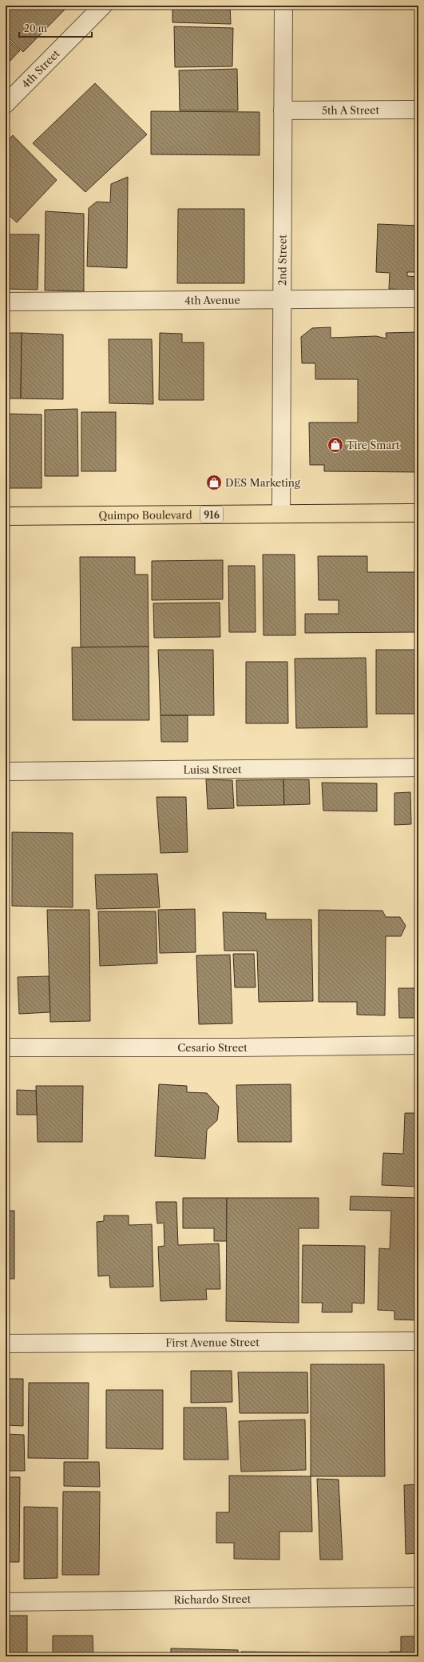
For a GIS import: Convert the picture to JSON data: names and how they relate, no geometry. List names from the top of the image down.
{
  "streets": {
    "main road": ["Quimpo Boulevard", "916"],
    "street": [
      "4th Street",
      "5th A Street",
      "2nd Street",
      "4th Avenue",
      "Luisa Street",
      "Cesario Street",
      "First Avenue Street",
      "Richardo Street"
    ]
  },
  "crossings": [
    ["5th A Street", "2nd Street"],
    ["2nd Street", "4th Avenue"],
    ["2nd Street", "Quimpo Boulevard"]
  ],
  "places": {
    "shop": ["Tire Smart", "DES Marketing"]
  },
  "scale_bar": "20 m"
}
